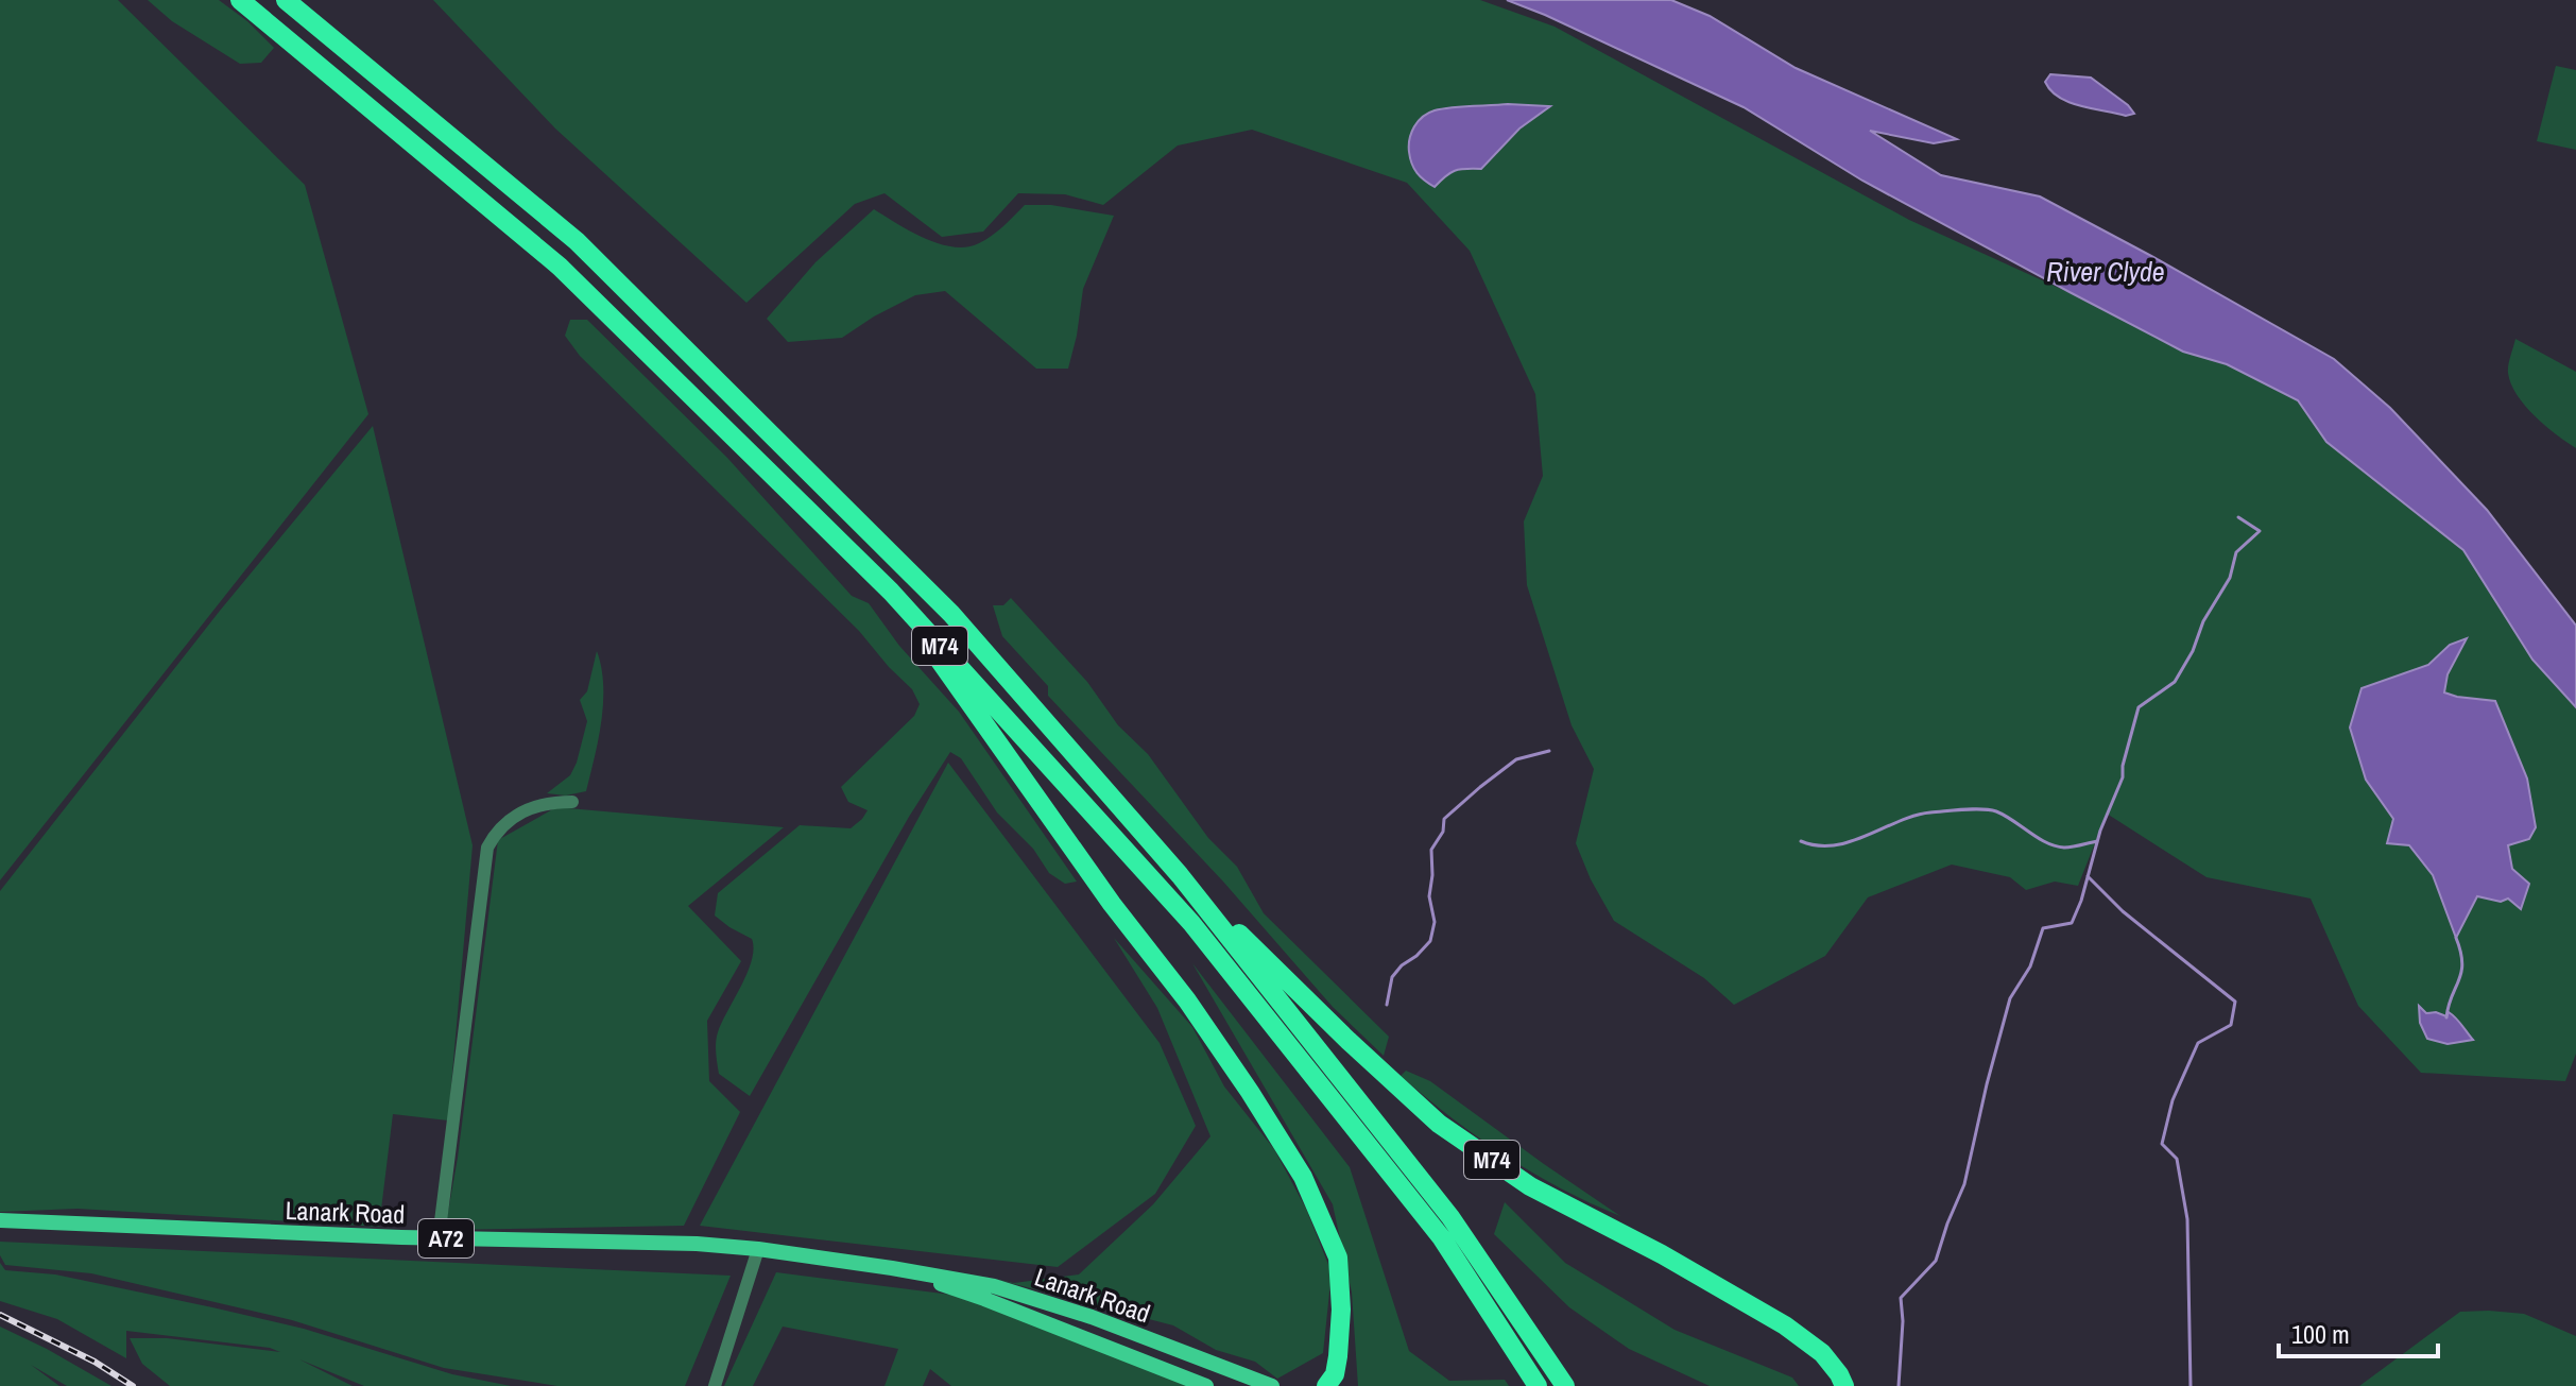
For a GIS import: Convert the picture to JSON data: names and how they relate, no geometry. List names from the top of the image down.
{
  "streets": {
    "highway": ["M74"],
    "main road": ["Lanark Road", "A72"]
  },
  "water": ["River Clyde"],
  "scale_bar": "100 m"
}
